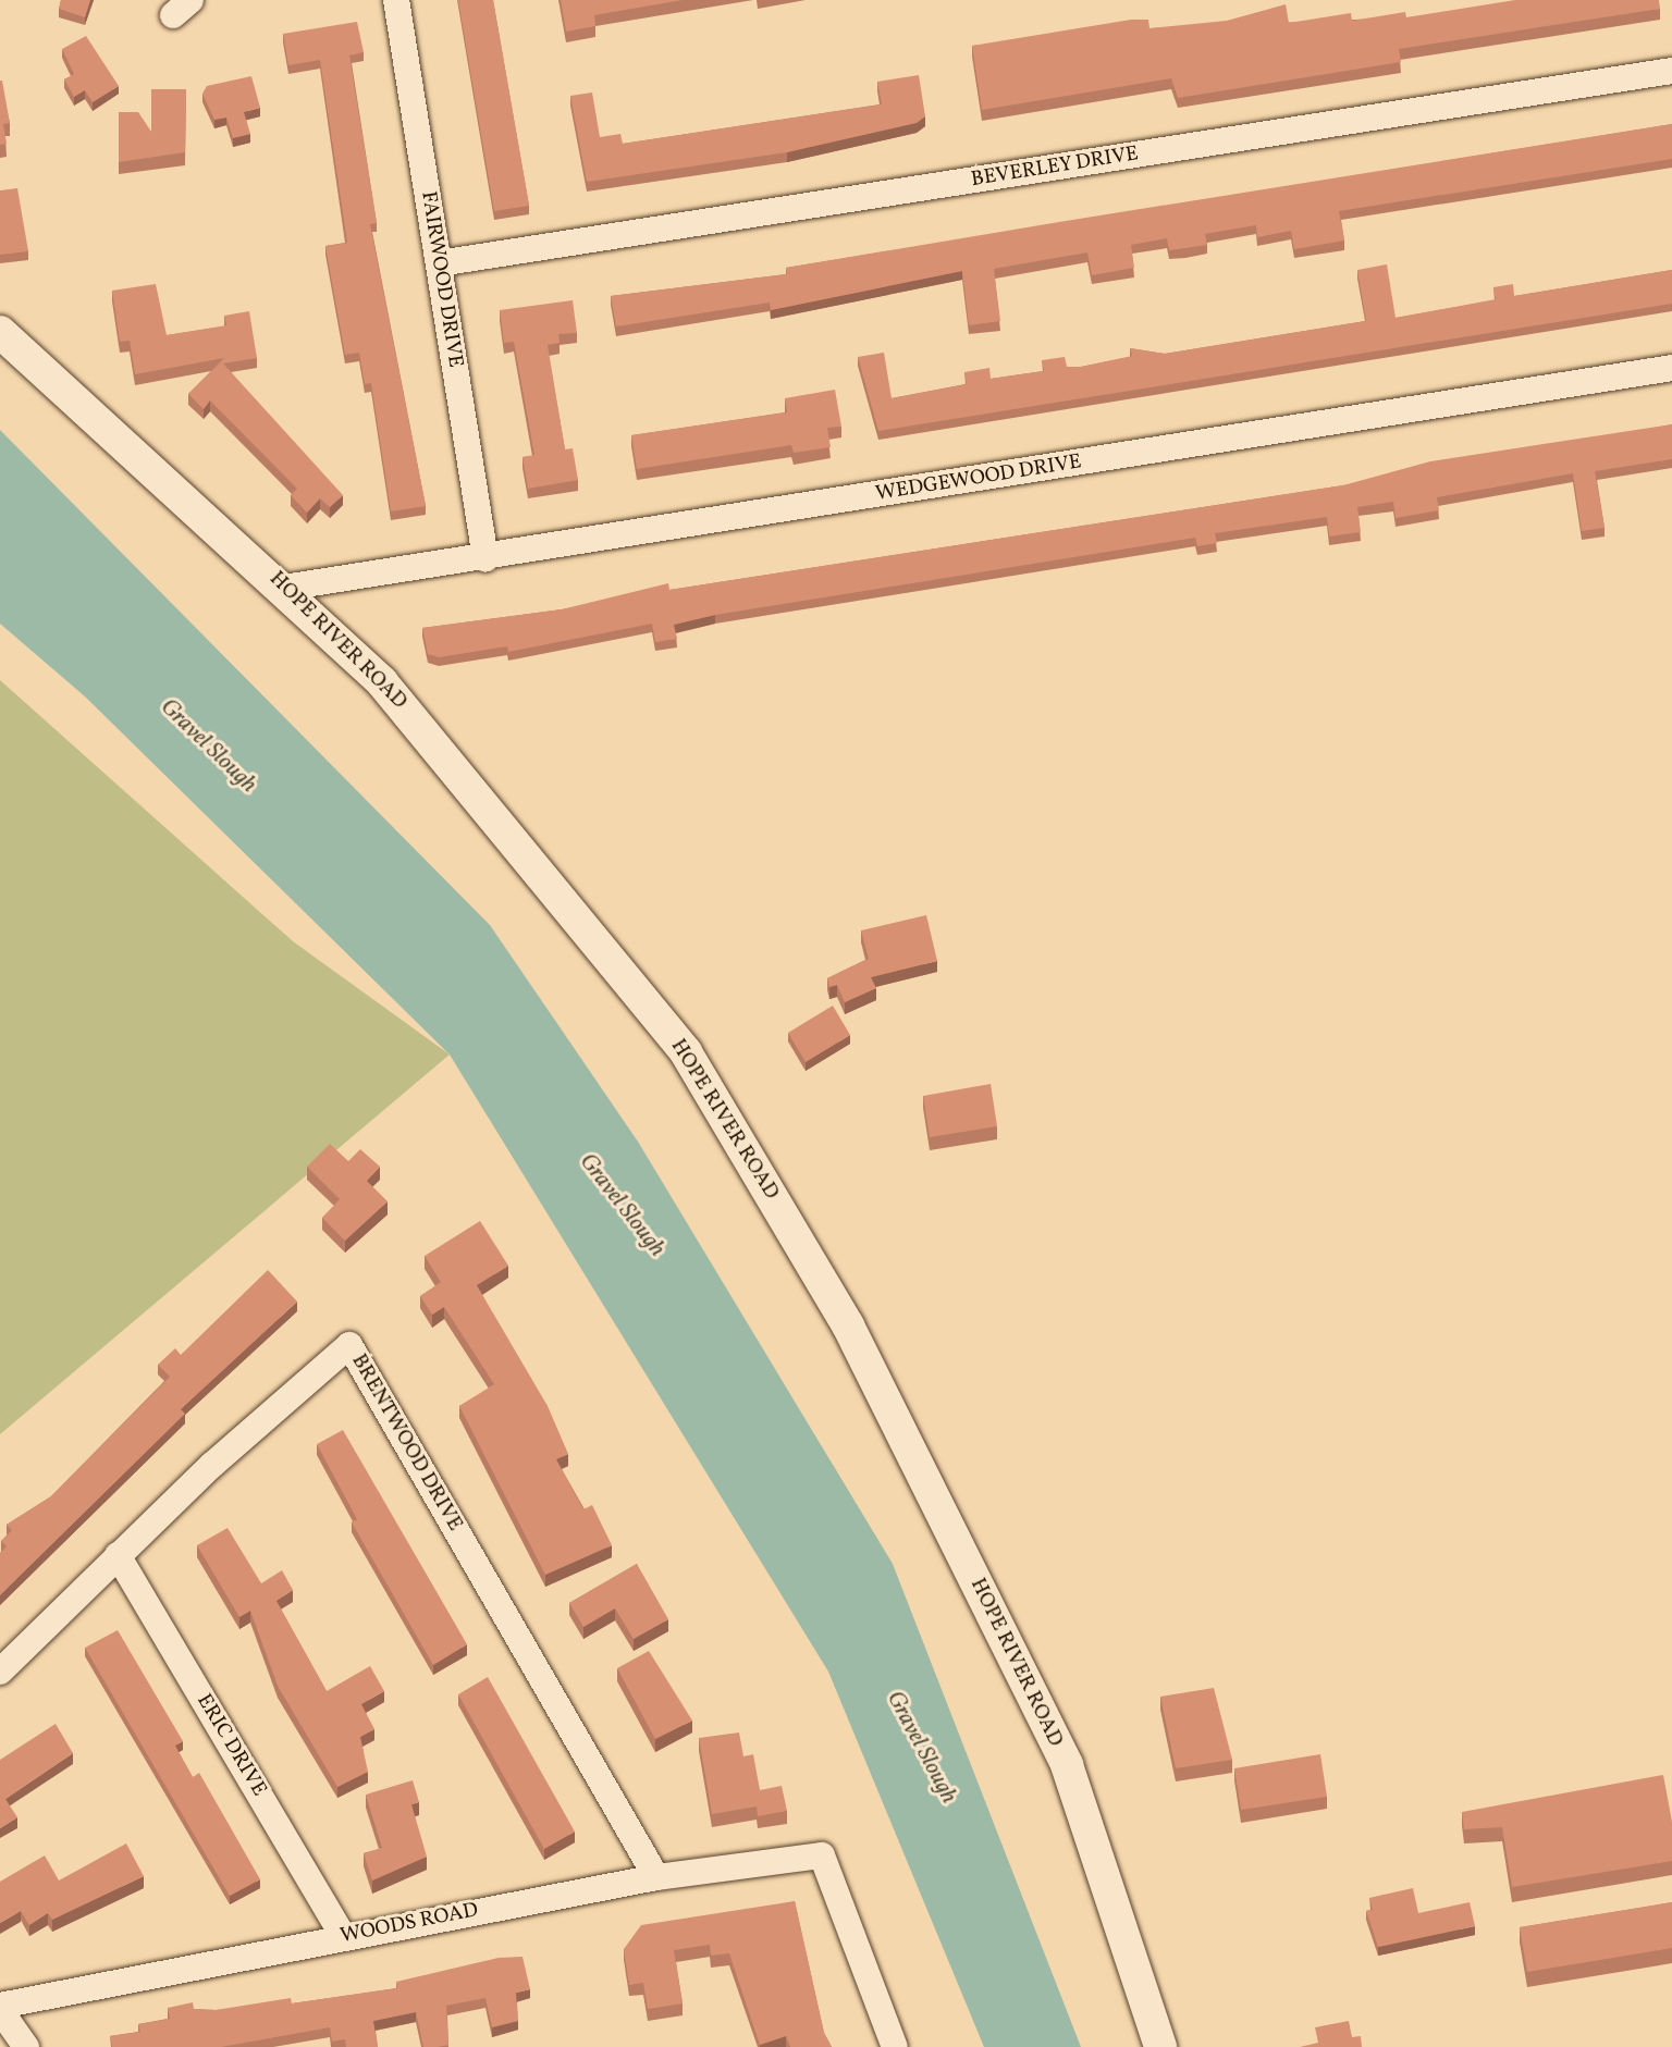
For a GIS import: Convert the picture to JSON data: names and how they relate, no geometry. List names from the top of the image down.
{
  "streets": {
    "street": [
      "BEVERLEY DRIVE",
      "FAIRWOOD DRIVE",
      "WEDGEWOOD DRIVE",
      "HOPE RIVER ROAD",
      "BRENTWOOD DRIVE",
      "ERIC DRIVE",
      "WOODS ROAD"
    ]
  },
  "crossings": [
    ["BEVERLEY DRIVE", "FAIRWOOD DRIVE"],
    ["FAIRWOOD DRIVE", "WEDGEWOOD DRIVE"],
    ["WEDGEWOOD DRIVE", "HOPE RIVER ROAD"],
    ["BRENTWOOD DRIVE", "ERIC DRIVE"],
    ["BRENTWOOD DRIVE", "WOODS ROAD"],
    ["ERIC DRIVE", "WOODS ROAD"]
  ],
  "water": ["Gravel Slough"]
}
